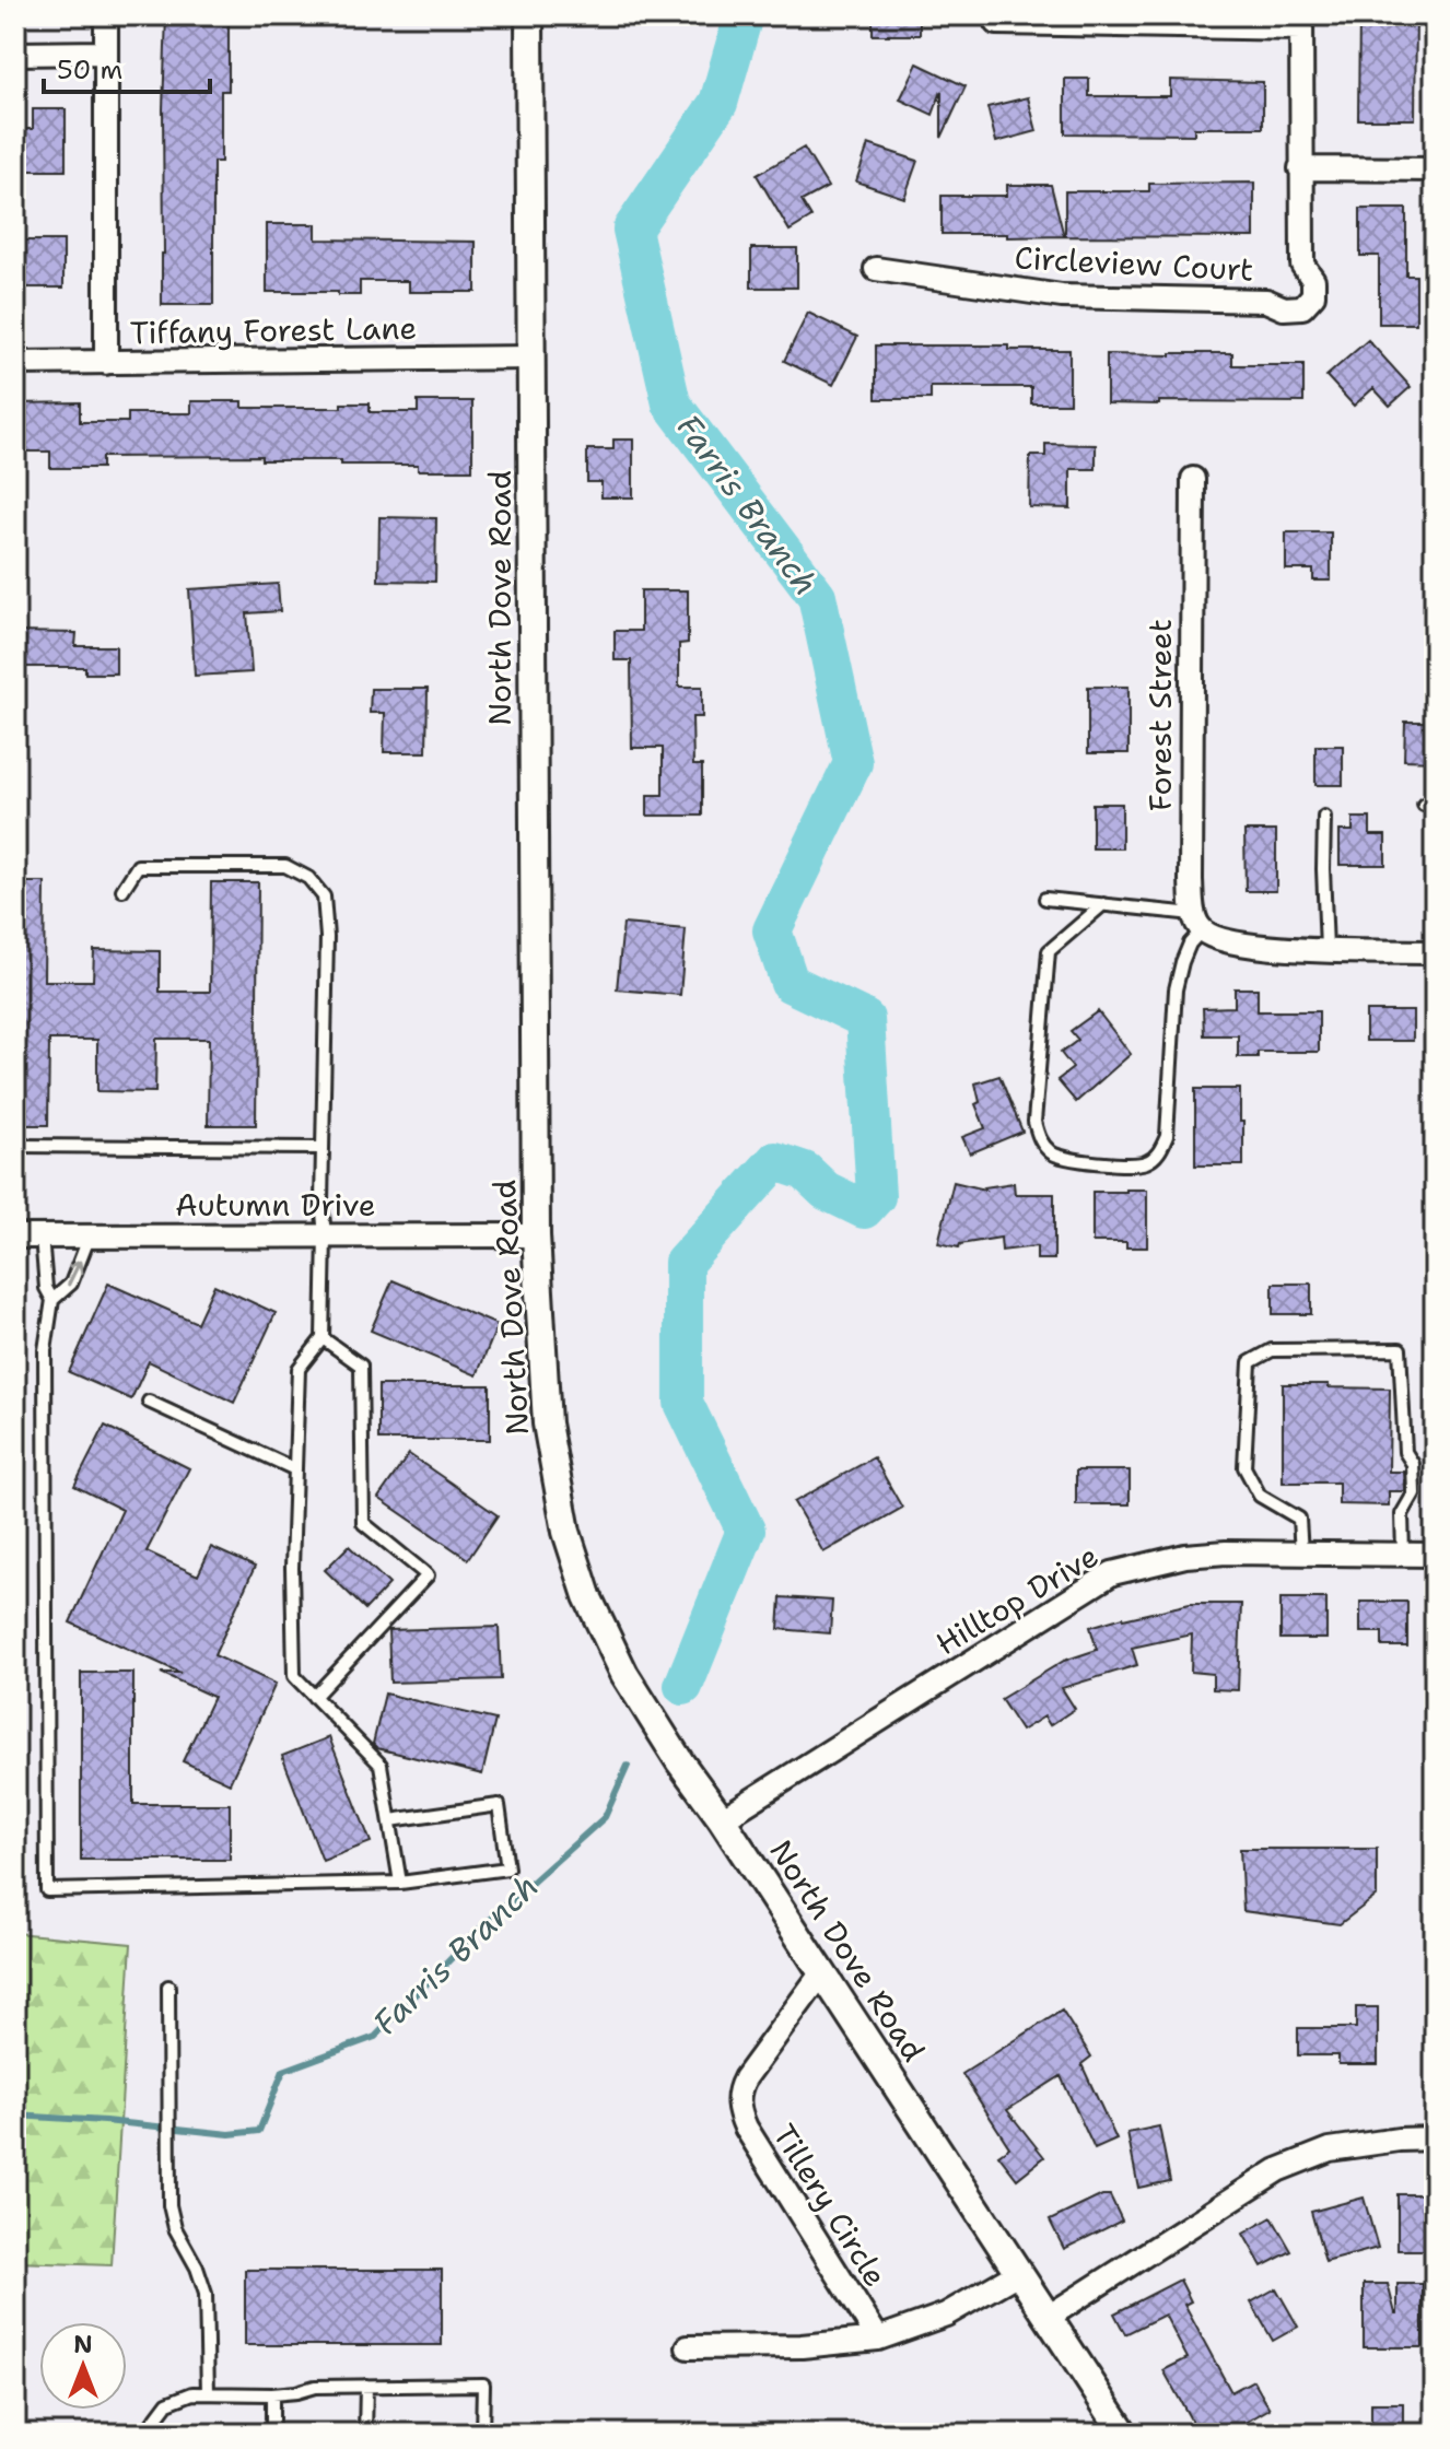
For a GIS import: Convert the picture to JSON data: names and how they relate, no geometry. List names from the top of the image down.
{
  "streets": {
    "street": [
      "Circleview Court",
      "Tiffany Forest Lane",
      "North Dove Road",
      "Forest Street",
      "Autumn Drive",
      "Hilltop Drive",
      "Tillery Circle"
    ]
  },
  "crossings": [
    ["Tiffany Forest Lane", "North Dove Road"],
    ["North Dove Road", "Autumn Drive"],
    ["North Dove Road", "Hilltop Drive"],
    ["North Dove Road", "Tillery Circle"]
  ],
  "water": ["Farris Branch"],
  "scale_bar": "50 m",
  "north": "top"
}
